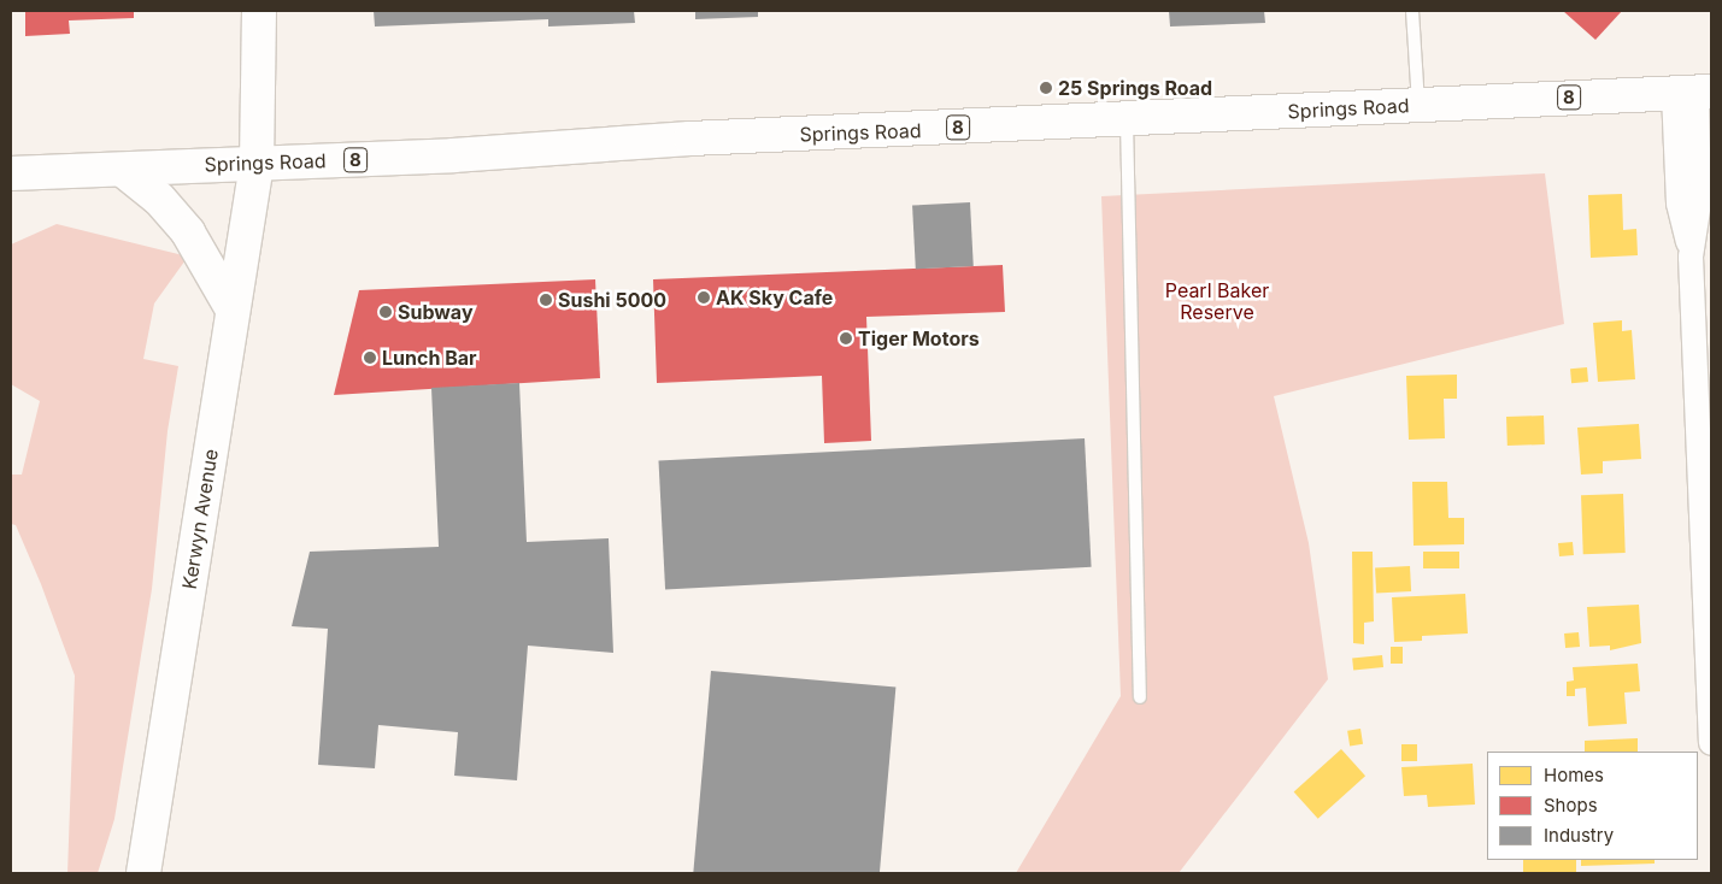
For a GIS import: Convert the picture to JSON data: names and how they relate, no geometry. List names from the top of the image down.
{
  "streets": {
    "main road": ["8", "Springs Road", "Kerwyn Avenue"]
  },
  "crossings": [
    ["Springs Road", "Kerwyn Avenue"]
  ],
  "parks": ["Pearl Baker Reserve"],
  "places": [
    "25 Springs Road",
    "AK Sky Cafe",
    "Sushi 5000",
    "Subway",
    "Tiger Motors",
    "Lunch Bar"
  ],
  "legend": ["Homes", "Shops", "Industry"]
}
